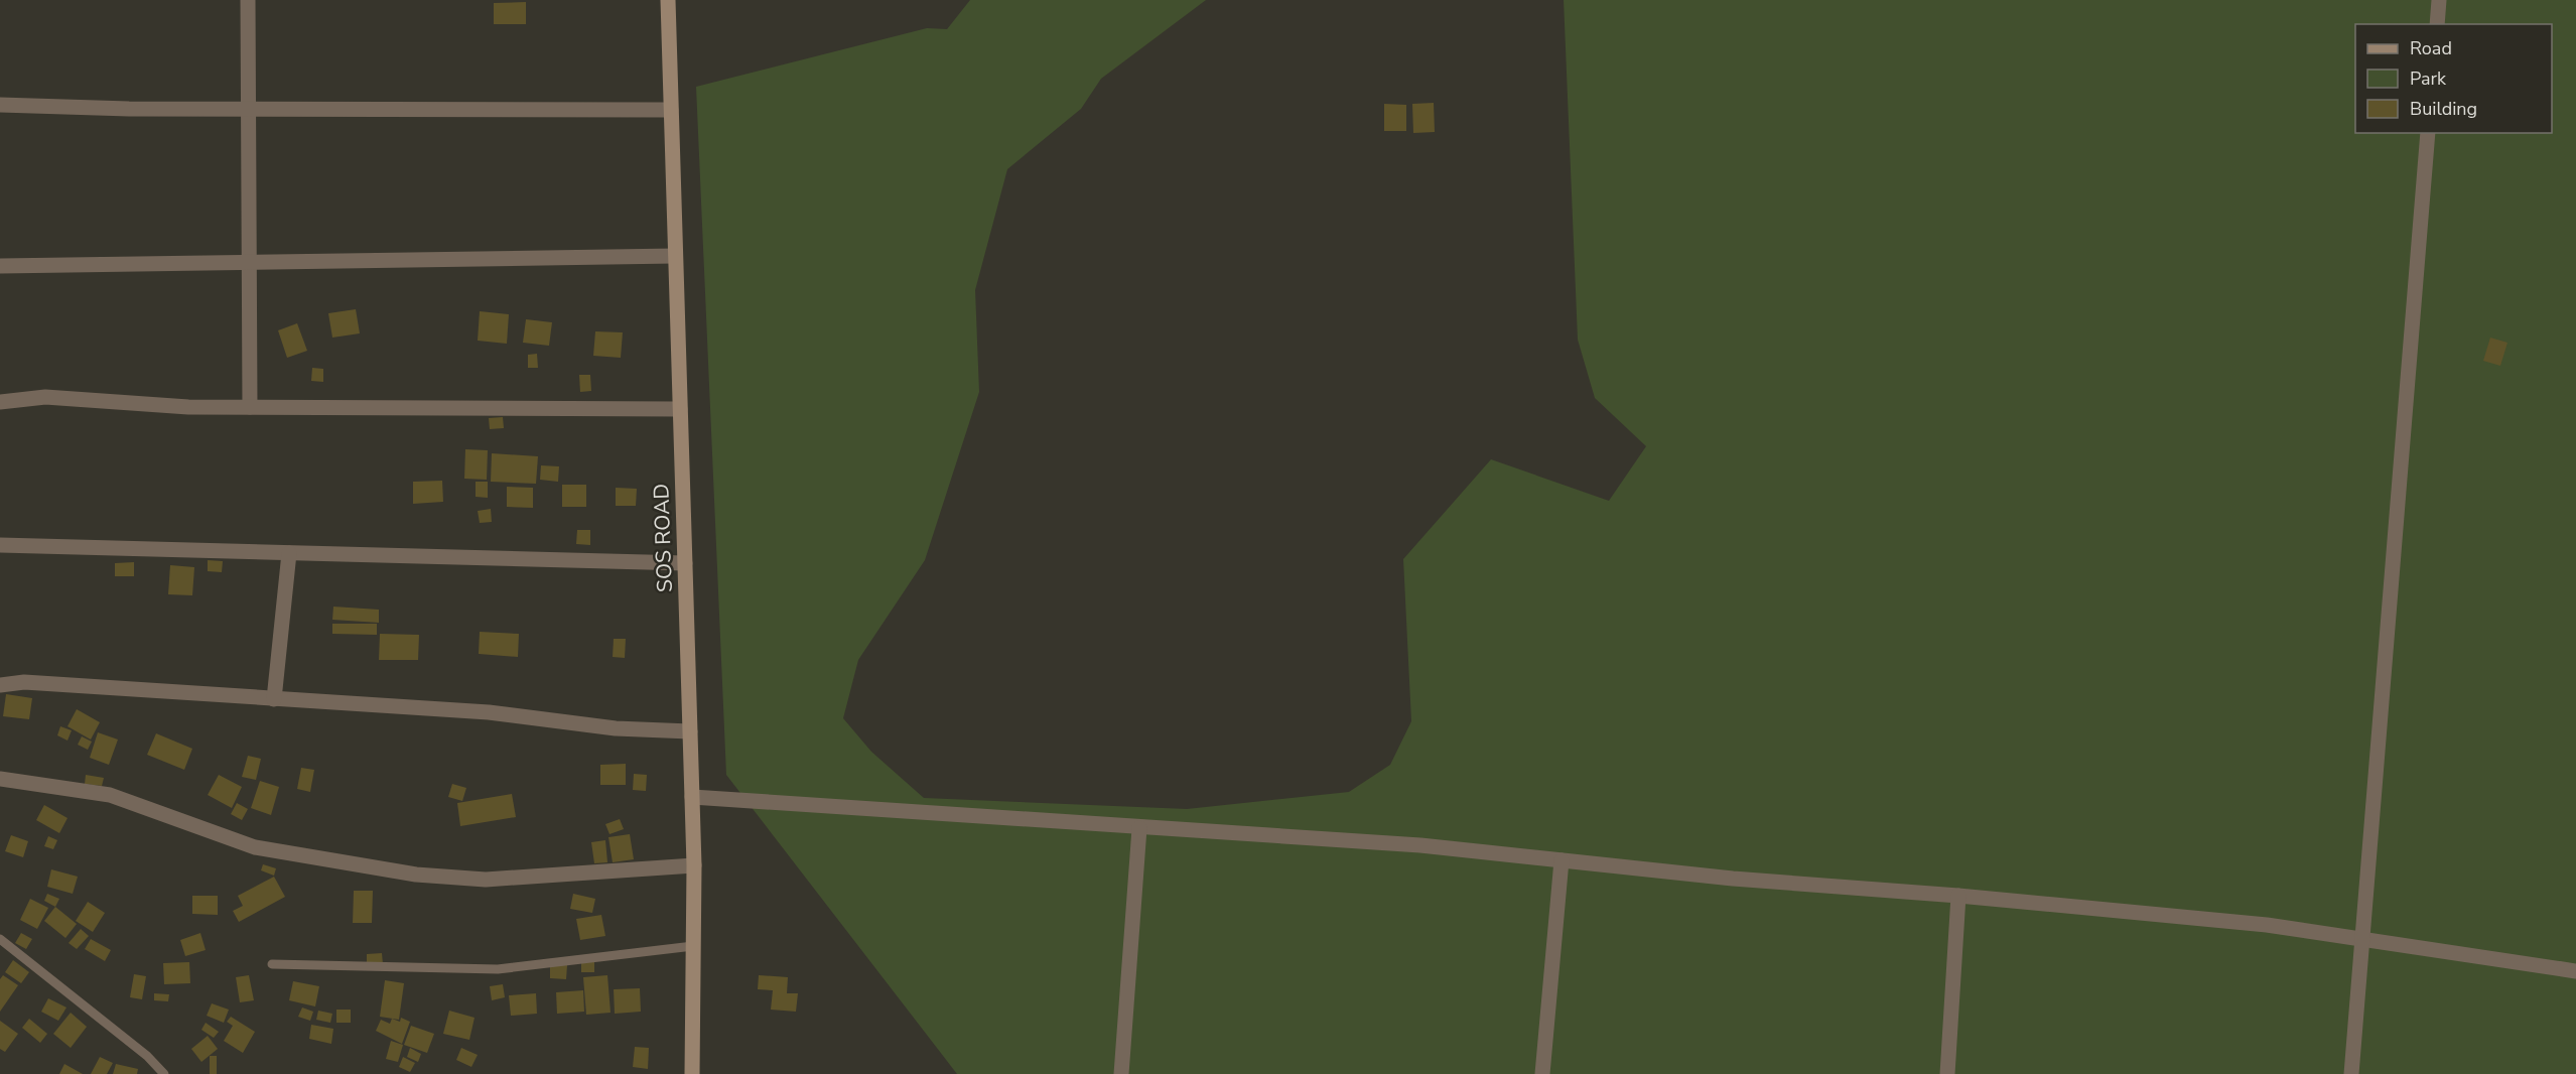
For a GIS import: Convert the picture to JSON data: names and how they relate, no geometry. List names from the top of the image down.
{
  "streets": {
    "street": ["SOS ROAD"]
  },
  "legend": ["Road", "Park", "Building"]
}
